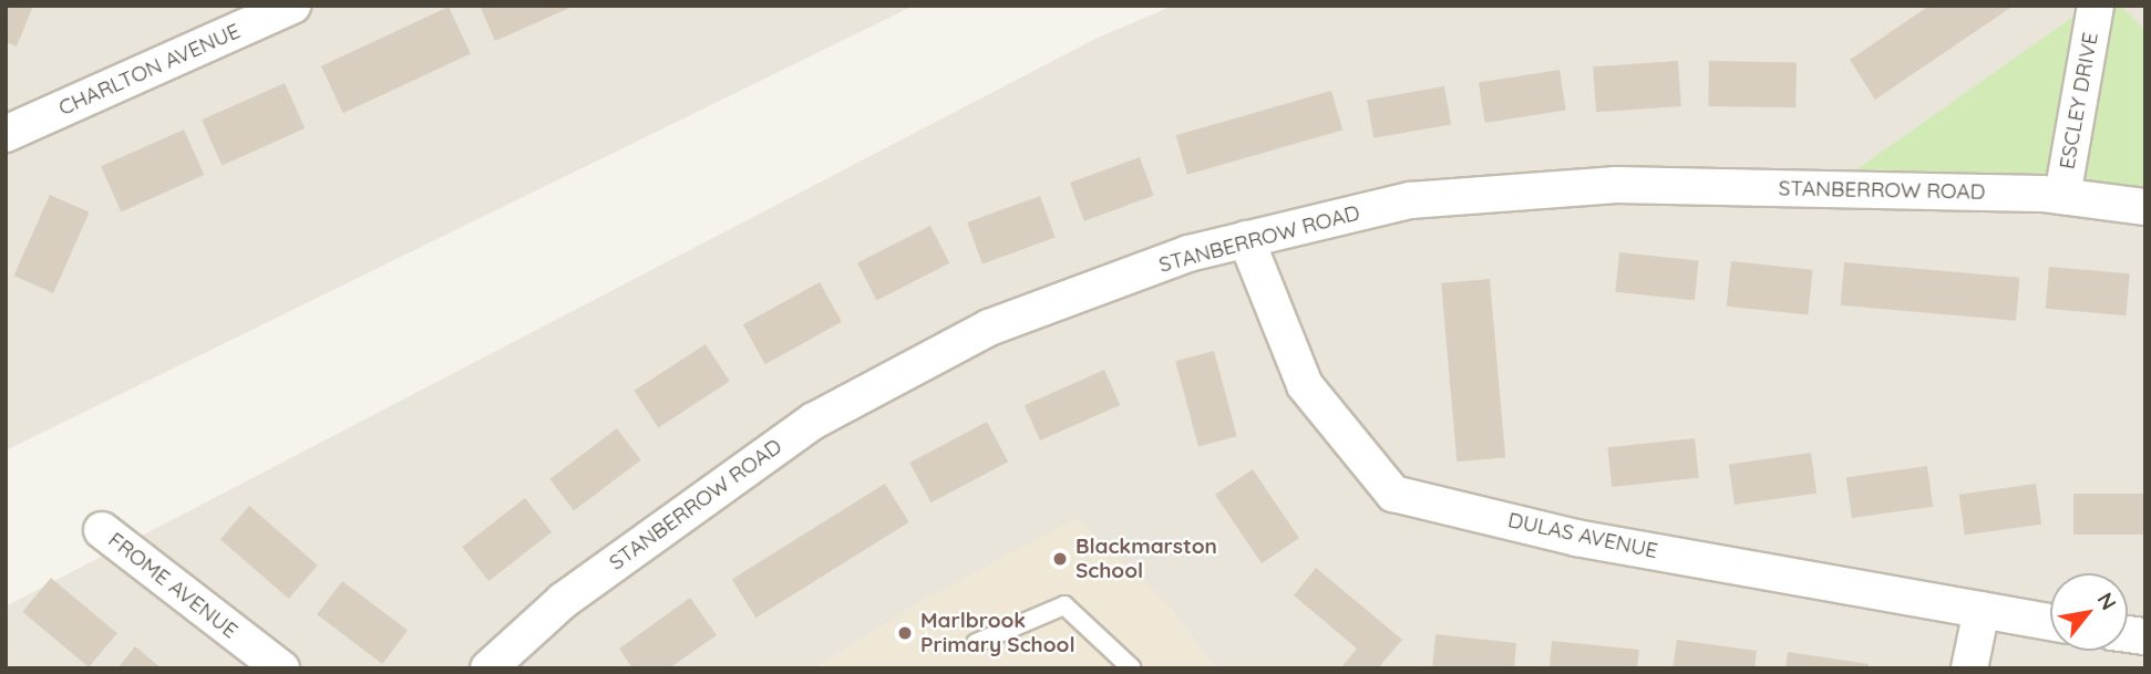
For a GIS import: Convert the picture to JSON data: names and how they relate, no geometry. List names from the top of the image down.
{
  "streets": {
    "street": [
      "CHARLTON AVENUE",
      "ESCLEY DRIVE",
      "STANBERROW ROAD",
      "DULAS AVENUE",
      "FROME AVENUE"
    ]
  },
  "crossings": [
    ["ESCLEY DRIVE", "STANBERROW ROAD"],
    ["STANBERROW ROAD", "DULAS AVENUE"]
  ],
  "places": ["Blackmarston School", "Marlbrook Primary School"],
  "north": "top right"
}
